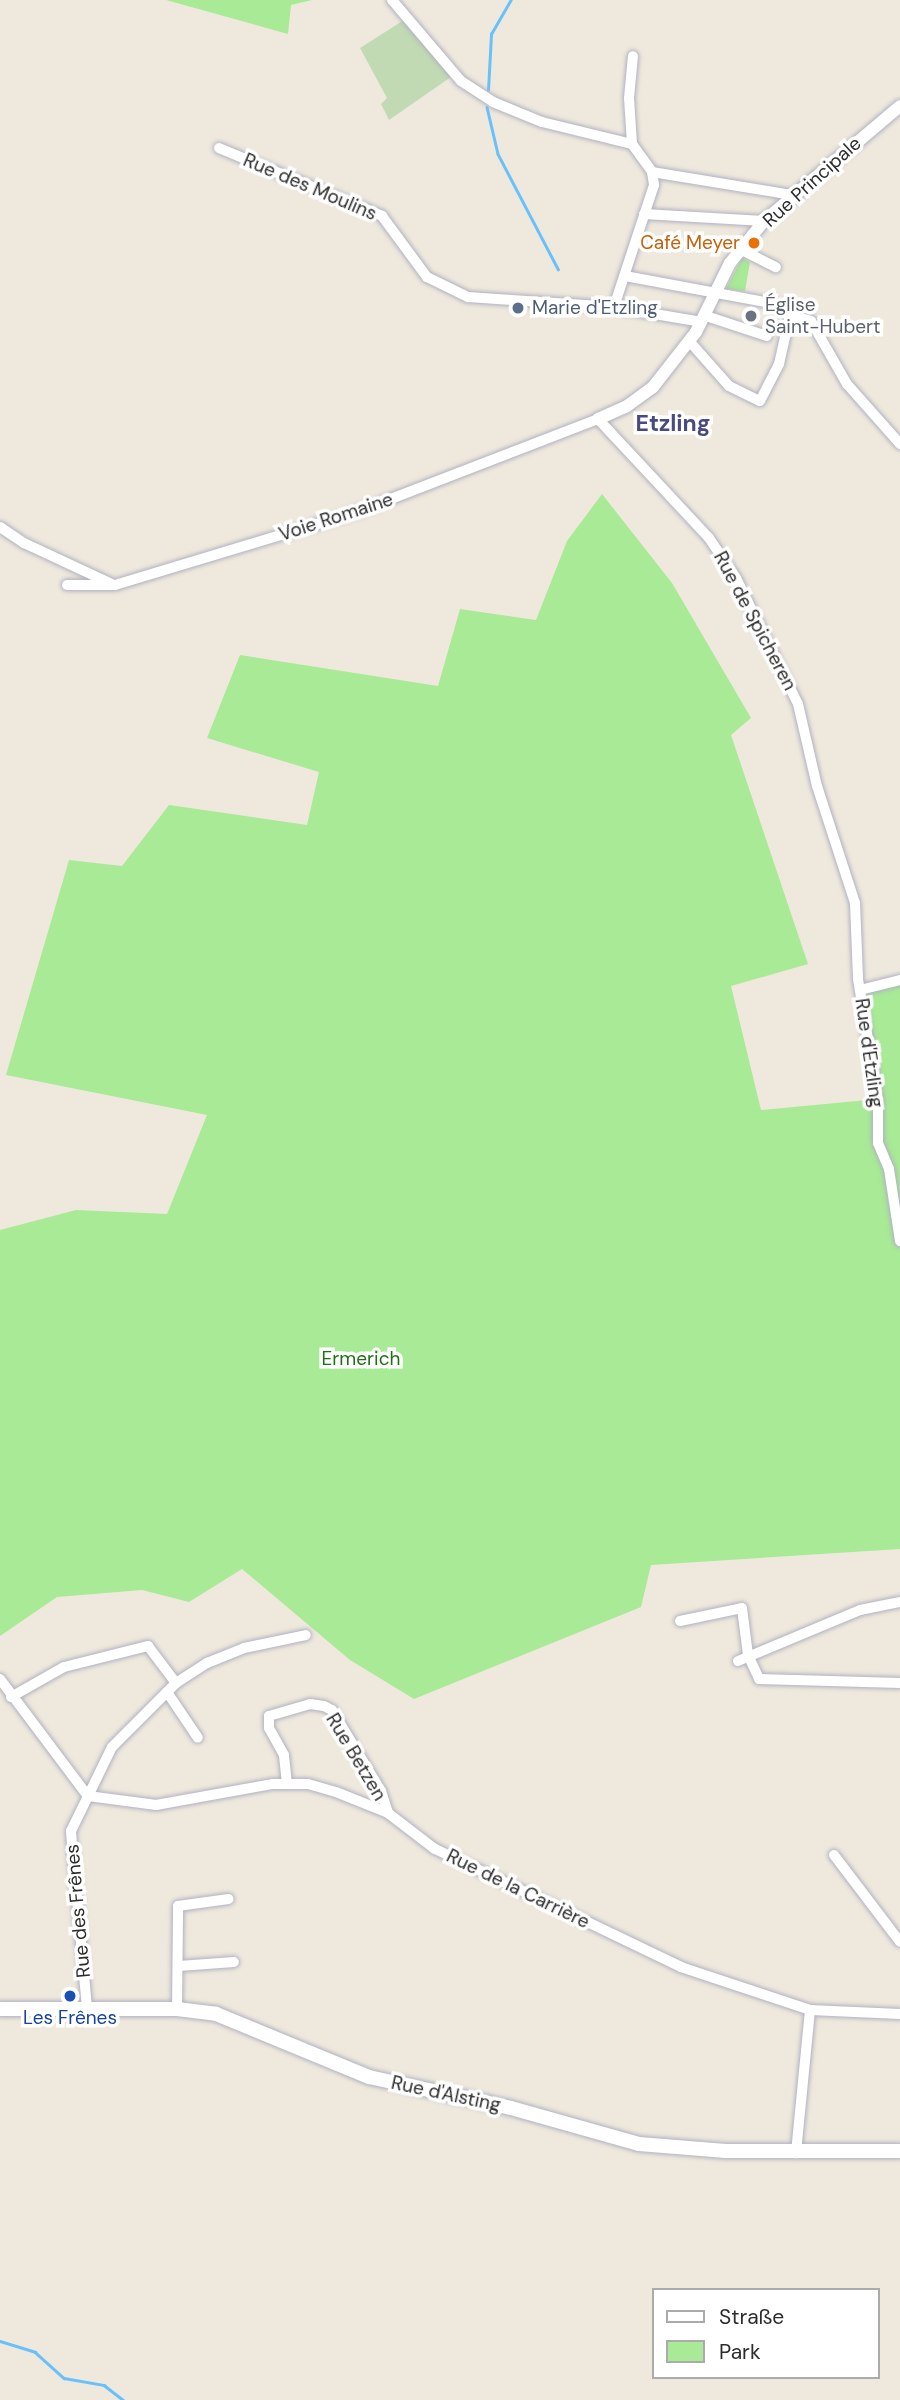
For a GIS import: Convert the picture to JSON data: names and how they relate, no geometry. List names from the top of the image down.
{
  "streets": {
    "main road": ["Rue d'Alsting"],
    "street": [
      "Rue Principale",
      "Rue des Moulins",
      "Voie Romaine",
      "Rue de Spicheren",
      "Rue d'Etzling",
      "Rue Betzen",
      "Rue de la Carrière",
      "Rue des Frênes"
    ]
  },
  "crossings": [
    ["Rue Principale", "Rue des Moulins"],
    ["Rue Principale", "Voie Romaine"],
    ["Rue Principale", "Rue de Spicheren"],
    ["Voie Romaine", "Rue de Spicheren"],
    ["Rue de Spicheren", "Rue d'Etzling"],
    ["Rue Betzen", "Rue de la Carrière"],
    ["Rue de la Carrière", "Rue des Frênes"],
    ["Rue des Frênes", "Rue d'Alsting"]
  ],
  "districts": ["Etzling"],
  "parks": ["Ermerich"],
  "places": [
    "Café Meyer",
    "Marie d'Etzling",
    "Église Saint-Hubert",
    "Les Frênes"
  ],
  "legend": ["Straße", "Park"]
}
